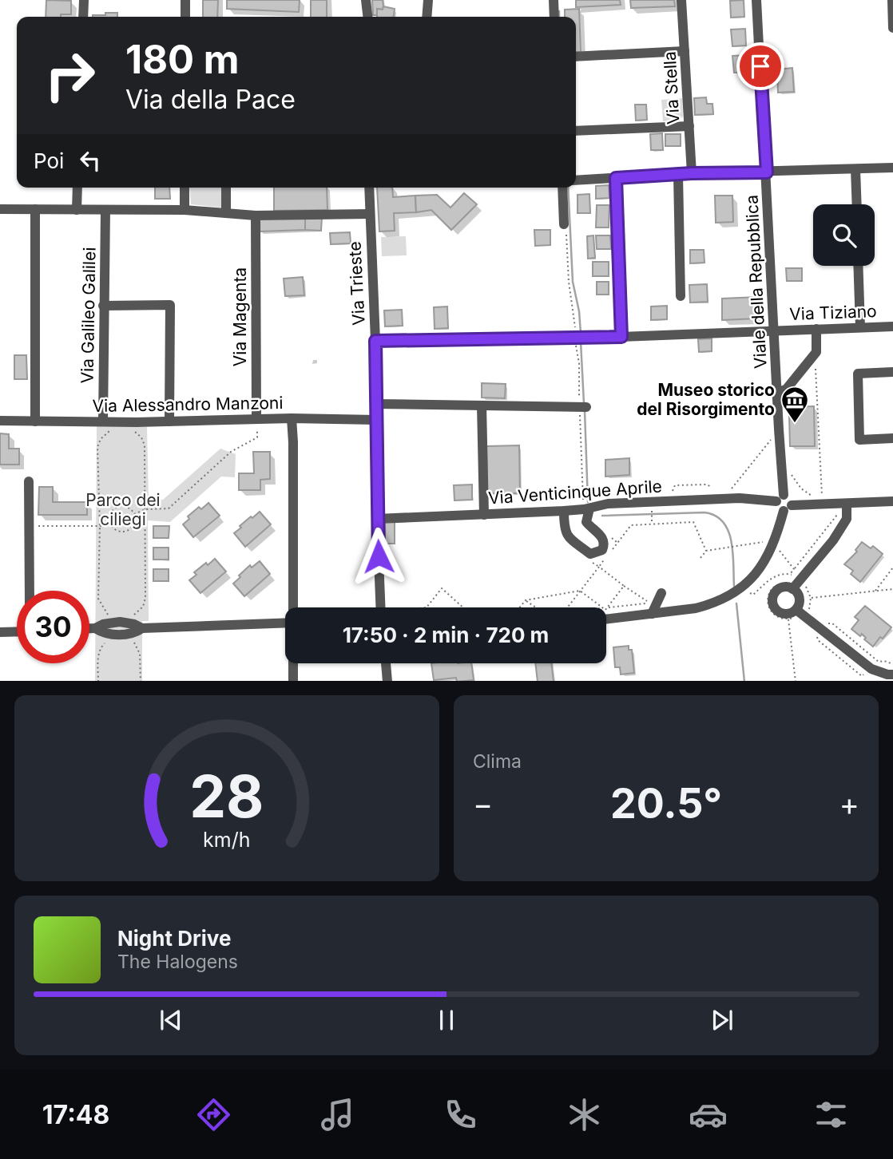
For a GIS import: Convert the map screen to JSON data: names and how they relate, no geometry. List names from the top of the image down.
{
  "streets": {
    "street": [
      "Via Stella",
      "Viale della Repubblica",
      "Via Trieste",
      "Via Tiziano",
      "Via Galileo Galilei",
      "Via Magenta",
      "Via Alessandro Manzoni",
      "Via Venticinque Aprile"
    ]
  },
  "crossings": [
    ["Viale della Repubblica", "Via Tiziano"],
    ["Viale della Repubblica", "Via Venticinque Aprile"],
    ["Via Trieste", "Via Tiziano"],
    ["Via Trieste", "Via Alessandro Manzoni"],
    ["Via Trieste", "Via Venticinque Aprile"],
    ["Via Galileo Galilei", "Via Alessandro Manzoni"],
    ["Via Magenta", "Via Alessandro Manzoni"]
  ],
  "parks": ["Parco dei ciliegi"],
  "places": {
    "museum": ["Museo storico del Risorgimento"]
  },
  "page": {
    "turn": ["180 m", "Via della Pace"],
    "then": "Poi",
    "limit": "30",
    "trip": "17:50 · 2 min · 720 m",
    "tile": "Clima",
    "heat": ["−", "20.5°", "+"],
    "song": ["Night Drive", "The Halogens"],
    "tabs": "17:48",
    "gauge": ["28", "km/h"]
  }
}
